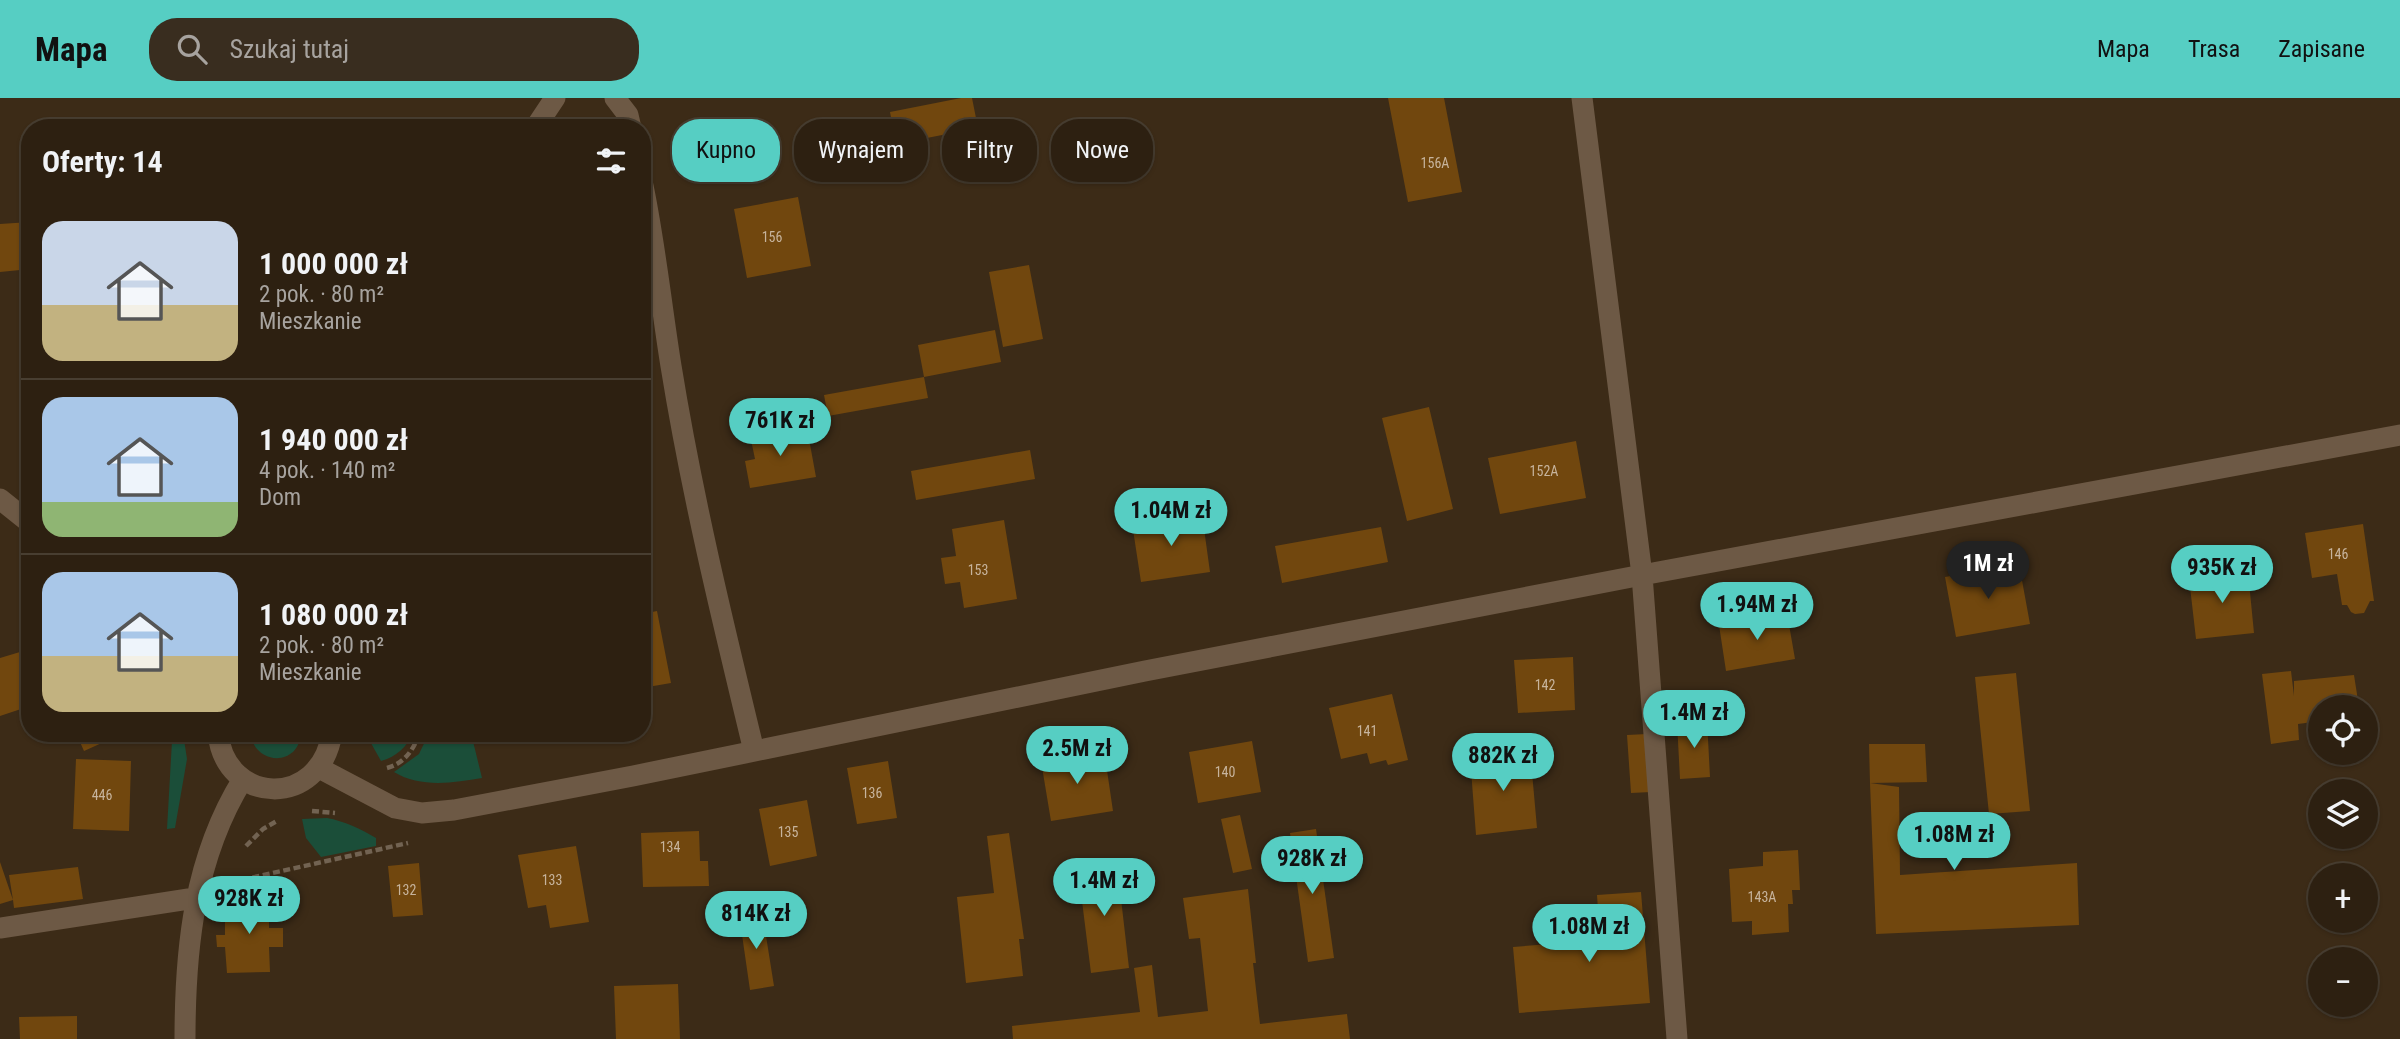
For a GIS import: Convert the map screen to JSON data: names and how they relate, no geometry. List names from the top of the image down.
{
  "house_numbers": [
    "156A",
    "156",
    "152A",
    "146",
    "153",
    "142",
    "141",
    "140",
    "136",
    "446",
    "135",
    "134",
    "133",
    "132",
    "143A"
  ],
  "page": {
    "header": "Mapa",
    "search": "Szukaj tutaj",
    "nav": ["Mapa", "Trasa", "Zapisane"],
    "chip": [
      "Kupno",
      "Wynajem",
      "Filtry",
      "Nowe"
    ],
    "heading": "Oferty: 14",
    "list": [
      {
        "name": "1 000 000 zł",
        "note": "2 pok. · 80 m² · Mieszkanie"
      },
      {
        "name": "1 940 000 zł",
        "note": "4 pok. · 140 m² · Dom"
      },
      {
        "name": "1 080 000 zł",
        "note": "2 pok. · 80 m² · Mieszkanie"
      }
    ],
    "price": [
      "761K zł",
      "1.04M zł",
      "1M zł",
      "935K zł",
      "1.94M zł",
      "1.4M zł",
      "2.5M zł",
      "882K zł",
      "1.08M zł",
      "928K zł",
      "1.4M zł",
      "928K zł",
      "814K zł",
      "1.08M zł"
    ],
    "map_buttons": ["+", "−"]
  }
}
